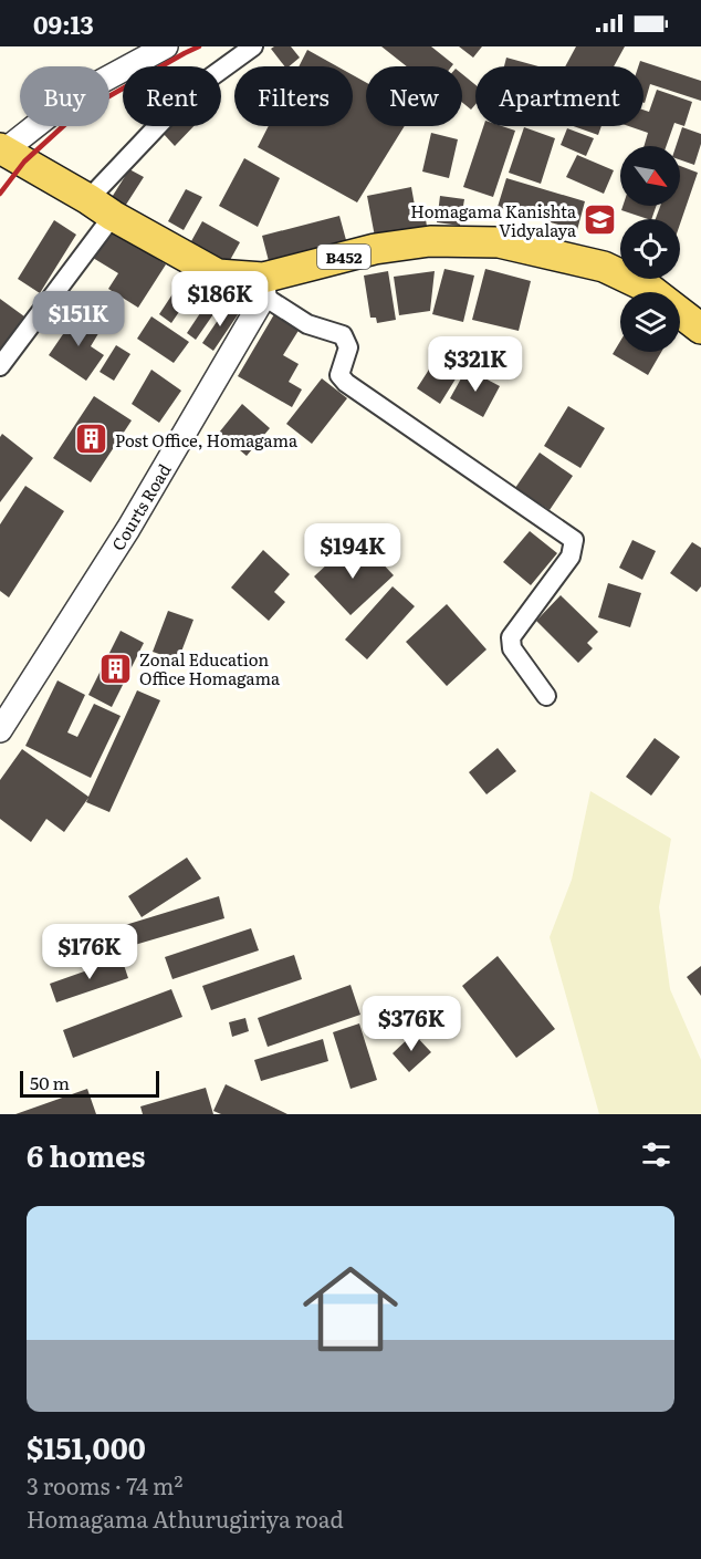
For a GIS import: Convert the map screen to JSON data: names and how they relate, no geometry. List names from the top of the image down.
{
  "streets": {
    "main road": ["B452"],
    "street": ["Courts Road"]
  },
  "crossings": [
    ["B452", "Courts Road"]
  ],
  "places": {
    "school or university": ["Homagama Kanishta Vidyalaya"],
    "building": ["Post Office, Homagama", "Zonal Education Office Homagama"]
  },
  "scale_bar": "50 m",
  "north": "bottom right",
  "page": {
    "status": "09:13",
    "chip": [
      "Buy",
      "Rent",
      "Filters",
      "New",
      "Apartment"
    ],
    "price": [
      "$186K",
      "$151K",
      "$321K",
      "$194K",
      "$176K",
      "$376K"
    ],
    "scale": "50 m",
    "heading": "6 homes",
    "list": [
      {
        "name": "$151,000",
        "note": "3 rooms · 74 m² · Homagama Athurugiriya road"
      }
    ]
  }
}
